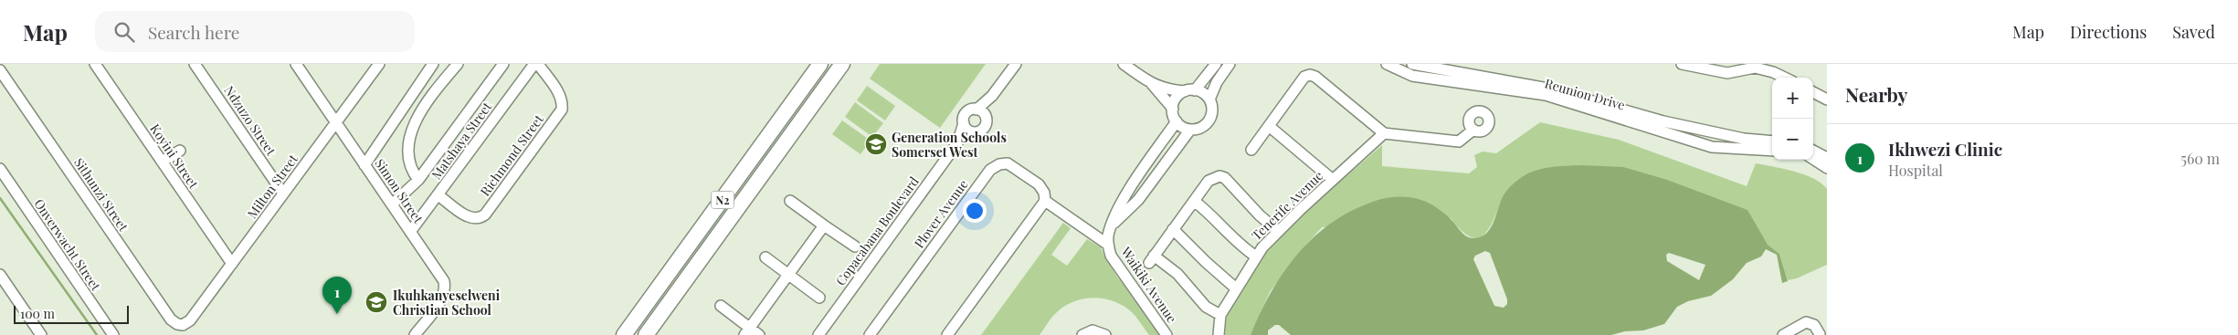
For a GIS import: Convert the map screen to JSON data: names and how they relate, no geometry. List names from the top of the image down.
{
  "streets": {
    "highway": ["N2"],
    "street": [
      "Reunion Drive",
      "Ndzuzo Street",
      "Matshaya Street",
      "Richmond Street",
      "Koyini Street",
      "Milton Street",
      "Simon Street",
      "Sithunzi Street",
      "Tenerife Avenue",
      "Plover Avenue",
      "Copacabana Boulevard",
      "Onverwacht Street",
      "Waikiki Avenue"
    ]
  },
  "crossings": [
    ["Ndzuzo Street", "Milton Street"],
    ["Matshaya Street", "Richmond Street"],
    ["Matshaya Street", "Simon Street"],
    ["Koyini Street", "Milton Street"],
    ["Milton Street", "Simon Street"],
    ["Milton Street", "Sithunzi Street"],
    ["Plover Avenue", "Waikiki Avenue"]
  ],
  "places": {
    "school or university": ["Generation Schools Somerset West", "Ikuhkanyeselweni Christian School"]
  },
  "scale_bar": "100 m",
  "page": {
    "header": "Map",
    "search": "Search here",
    "nav": ["Map", "Directions", "Saved"],
    "heading": "Nearby",
    "map_buttons": ["+", "−"],
    "list": [
      {
        "mark": "1",
        "name": "Ikhwezi Clinic",
        "note": "Hospital",
        "value": "560 m"
      }
    ],
    "pins": "1",
    "scale": "100 m"
  }
}
